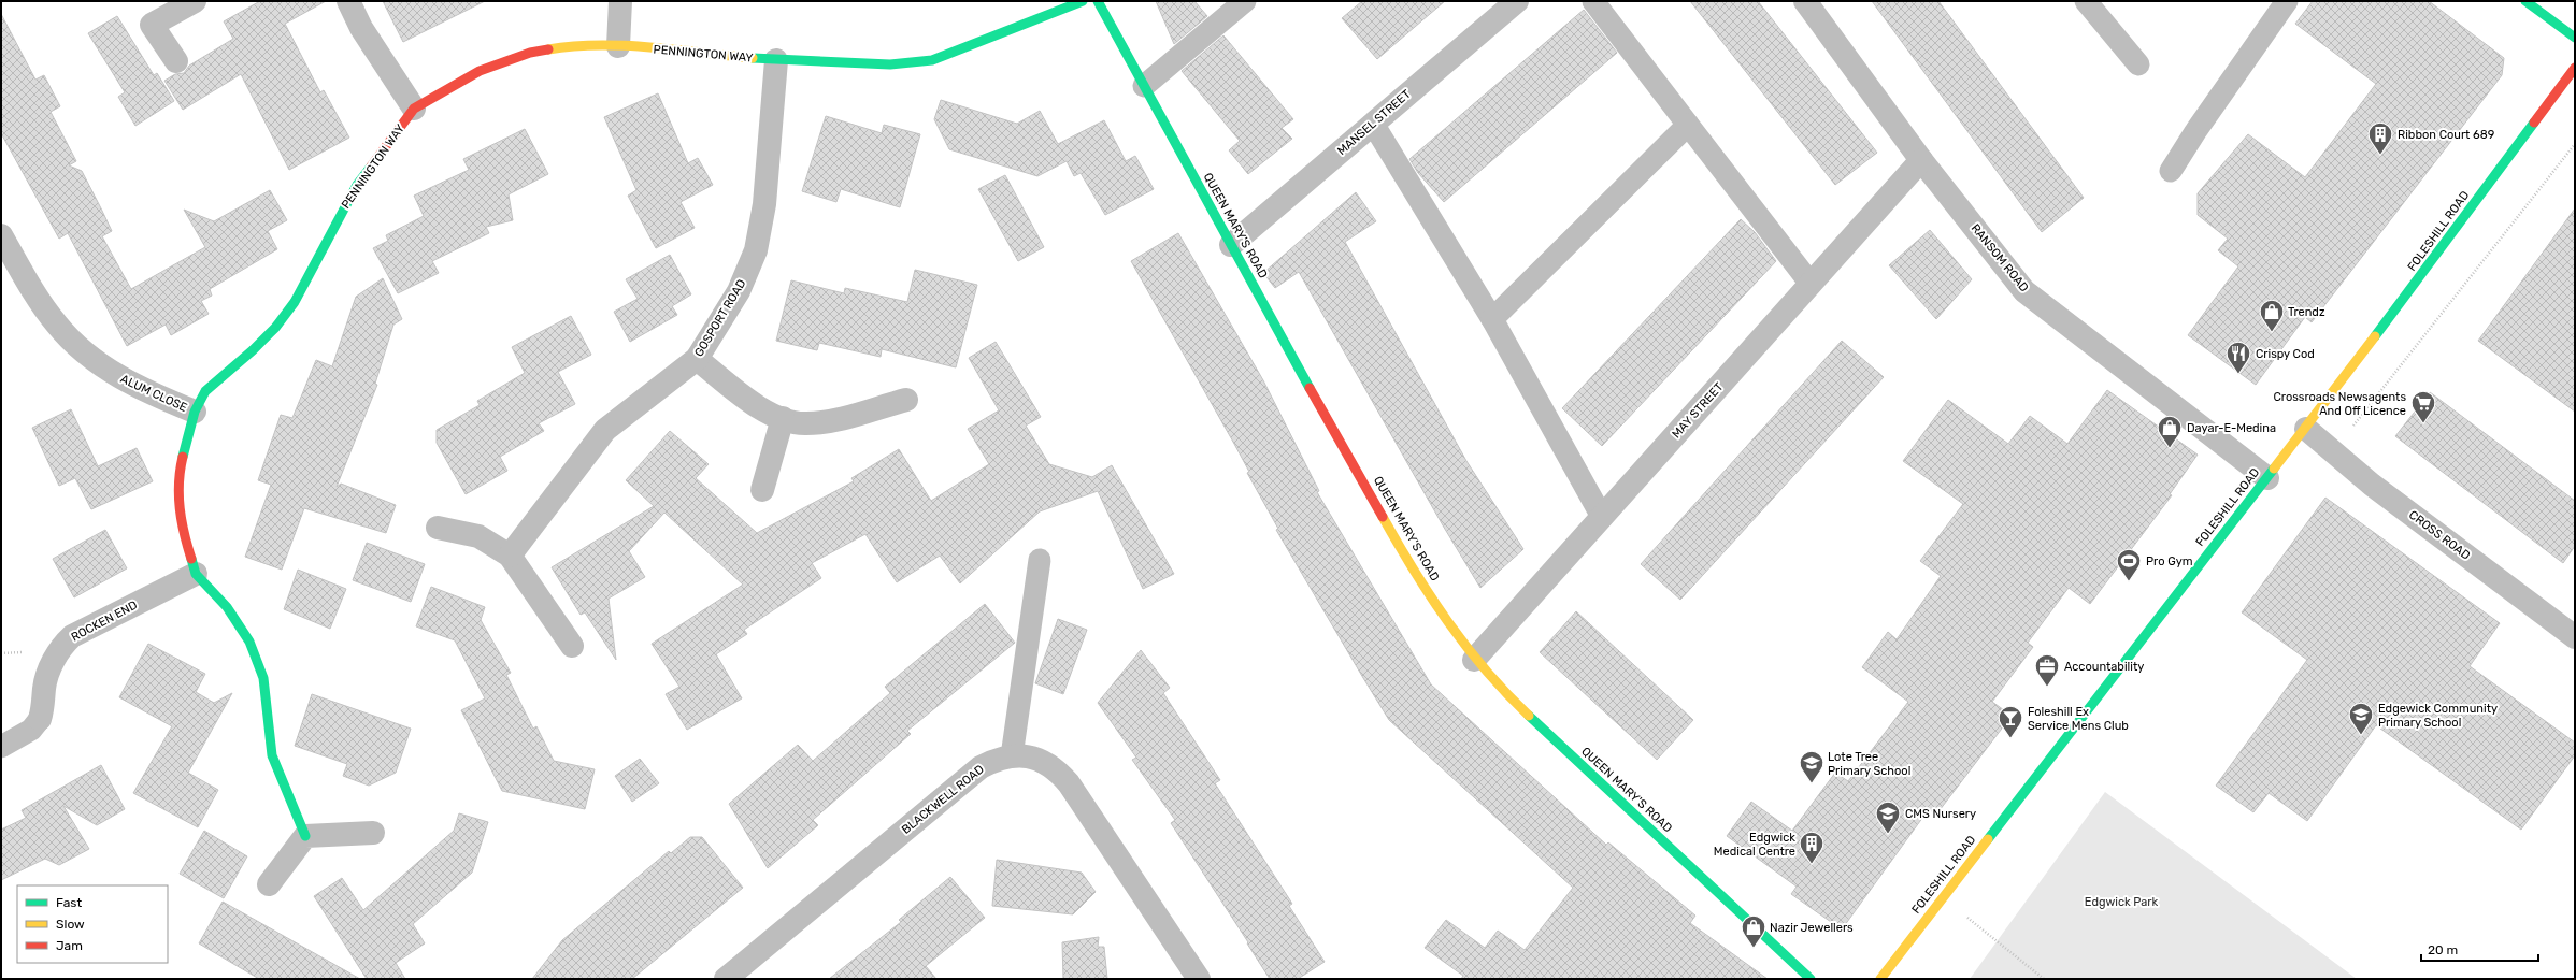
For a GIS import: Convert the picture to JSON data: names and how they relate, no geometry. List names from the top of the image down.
{
  "streets": {
    "street": [
      "PENNINGTON WAY",
      "MANSEL STREET",
      "QUEEN MARY'S ROAD",
      "FOLESHILL ROAD",
      "RANSOM ROAD",
      "GOSPORT ROAD",
      "ALUM CLOSE",
      "MAY STREET",
      "CROSS ROAD",
      "ROCKEN END",
      "BLACKWELL ROAD"
    ]
  },
  "crossings": [
    ["PENNINGTON WAY", "GOSPORT ROAD"],
    ["PENNINGTON WAY", "ALUM CLOSE"],
    ["PENNINGTON WAY", "ROCKEN END"],
    ["MANSEL STREET", "QUEEN MARY'S ROAD"],
    ["QUEEN MARY'S ROAD", "MAY STREET"],
    ["FOLESHILL ROAD", "RANSOM ROAD"],
    ["FOLESHILL ROAD", "CROSS ROAD"],
    ["RANSOM ROAD", "MAY STREET"]
  ],
  "parks": ["Edgwick Park"],
  "places": {
    "building": ["Ribbon Court 689", "Edgwick Medical Centre"],
    "shop": ["Trendz", "Dayar-E-Medina", "Nazir Jewellers"],
    "restaurant": ["Crispy Cod"],
    "supermarket": ["Crossroads Newsagents And Off Licence"],
    "sports": ["Pro Gym"],
    "office": ["Accountability"],
    "school or university": ["Edgewick Community Primary School", "Lote Tree Primary School", "CMS Nursery"],
    "bar": ["Foleshill Ex Service Mens Club"]
  },
  "legend": ["Fast", "Slow", "Jam"],
  "scale_bar": "20 m"
}
